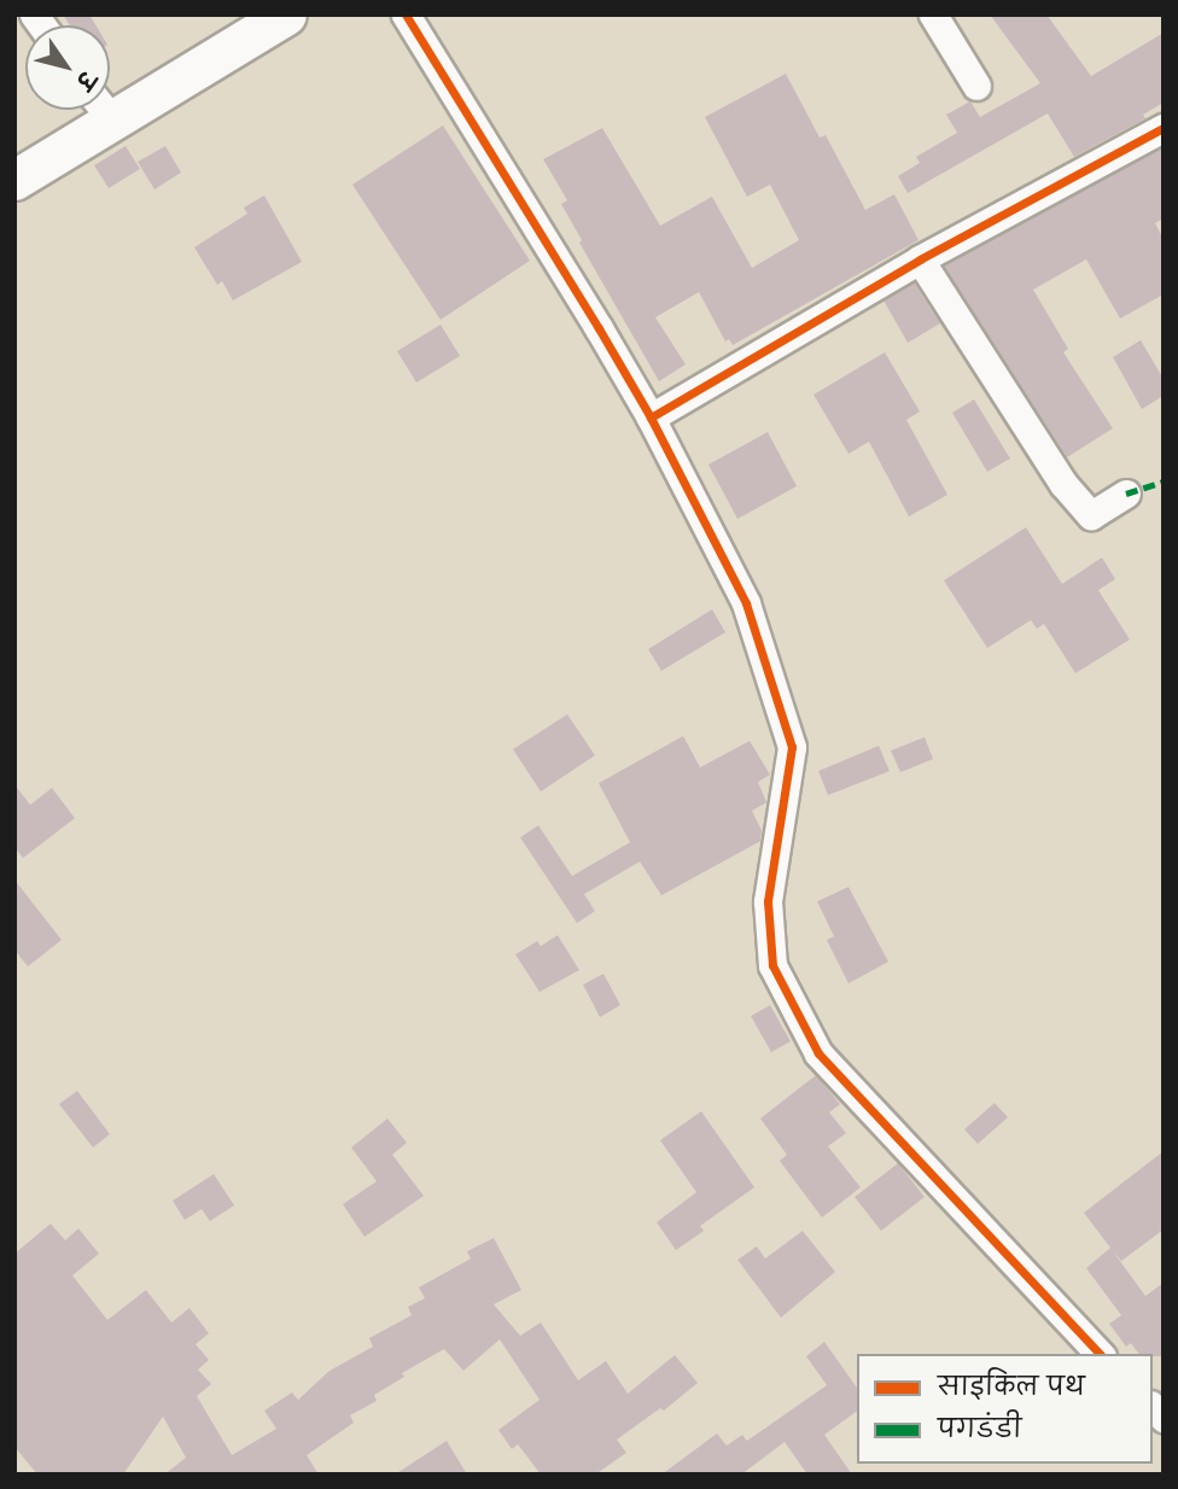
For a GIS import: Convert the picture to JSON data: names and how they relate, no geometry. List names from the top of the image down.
{
  "legend": ["साइकिल पथ", "पगडंडी"],
  "north": "bottom right"
}
